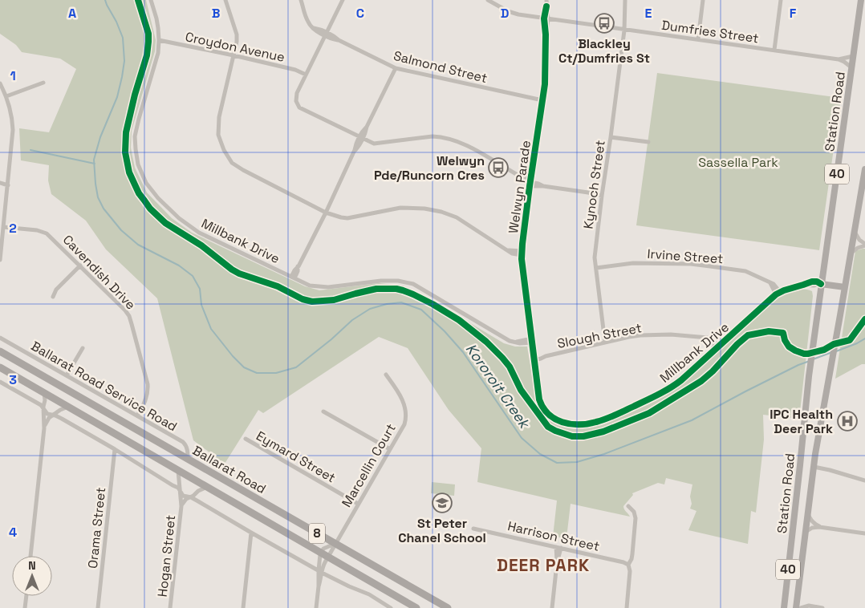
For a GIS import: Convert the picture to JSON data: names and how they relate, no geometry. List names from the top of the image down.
{
  "streets": {
    "highway": ["Ballarat Road", "8"],
    "main road": ["Station Road", "40"],
    "street": [
      "Dumfries Street",
      "Croydon Avenue",
      "Salmond Street",
      "Kynoch Street",
      "Welwyn Parade",
      "Millbank Drive",
      "Irvine Street",
      "Cavendish Drive",
      "Slough Street",
      "Ballarat Road Service Road",
      "Eymard Street",
      "Marcellin Court",
      "Orama Street",
      "Harrison Street",
      "Hogan Street"
    ]
  },
  "crossings": [
    ["Dumfries Street", "Station Road"],
    ["Dumfries Street", "Kynoch Street"],
    ["Dumfries Street", "Welwyn Parade"],
    ["Croydon Avenue", "Millbank Drive"],
    ["Salmond Street", "Welwyn Parade"],
    ["Kynoch Street", "Irvine Street"],
    ["Kynoch Street", "Slough Street"],
    ["Welwyn Parade", "Millbank Drive"],
    ["Millbank Drive", "Irvine Street"],
    ["Millbank Drive", "Slough Street"],
    ["Cavendish Drive", "Ballarat Road Service Road"],
    ["Ballarat Road Service Road", "Ballarat Road"],
    ["Eymard Street", "Marcellin Court"],
    ["Marcellin Court", "Ballarat Road"],
    ["Ballarat Road", "Hogan Street"]
  ],
  "districts": ["DEER PARK"],
  "water": ["Kororoit Creek"],
  "parks": ["Sassella Park"],
  "places": {
    "bus stop": ["Blackley Ct/Dumfries St", "Welwyn Pde/Runcorn Cres"],
    "hospital": ["IPC Health Deer Park"],
    "school or university": ["St Peter Chanel School"]
  },
  "north": "top",
  "grid": {
    "columns": [
      "A",
      "B",
      "C",
      "D",
      "E",
      "F"
    ],
    "rows": [
      "1",
      "2",
      "3",
      "4"
    ]
  }
}
